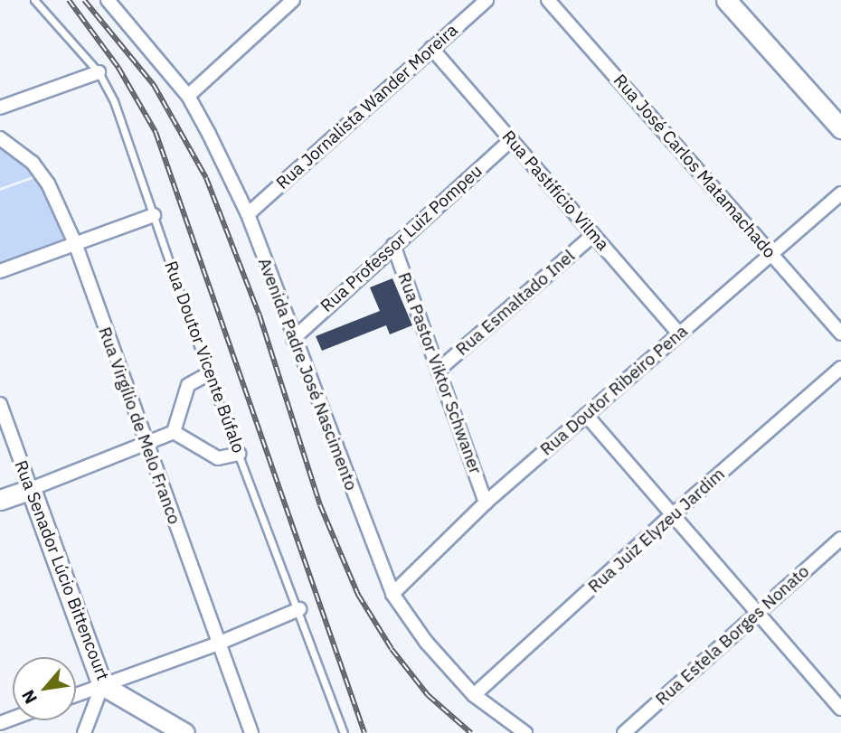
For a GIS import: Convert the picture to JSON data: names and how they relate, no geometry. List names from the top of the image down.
{
  "streets": {
    "street": [
      "Rua Jornalista Wander Moreira",
      "Rua José Carlos Matamachado",
      "Rua Pastifício Vilma",
      "Rua Professor Luiz Pompeu",
      "Rua Esmaltado Inel",
      "Rua Pastor Viktor Schwaner",
      "Avenida Padre José Nascimento",
      "Rua Doutor Ribeiro Pena",
      "Rua Virgílio de Melo Franco",
      "Rua Juiz Elyzeu Jardim",
      "Rua Senador Lúcio Bittencourt",
      "Rua Estela Borges Nonato"
    ],
    "lane": ["Rua Doutor Vicente Búfalo"]
  },
  "crossings": [
    ["Rua Jornalista Wander Moreira", "Rua Pastifício Vilma"],
    ["Rua Jornalista Wander Moreira", "Avenida Padre José Nascimento"],
    ["Rua José Carlos Matamachado", "Rua Doutor Ribeiro Pena"],
    ["Rua Pastifício Vilma", "Rua Professor Luiz Pompeu"],
    ["Rua Pastifício Vilma", "Rua Esmaltado Inel"],
    ["Rua Pastifício Vilma", "Rua Doutor Ribeiro Pena"],
    ["Rua Professor Luiz Pompeu", "Rua Pastor Viktor Schwaner"],
    ["Rua Professor Luiz Pompeu", "Avenida Padre José Nascimento"],
    ["Rua Esmaltado Inel", "Rua Pastor Viktor Schwaner"],
    ["Rua Pastor Viktor Schwaner", "Rua Doutor Ribeiro Pena"],
    ["Avenida Padre José Nascimento", "Rua Doutor Ribeiro Pena"],
    ["Avenida Padre José Nascimento", "Rua Juiz Elyzeu Jardim"]
  ],
  "north": "bottom left"
}
